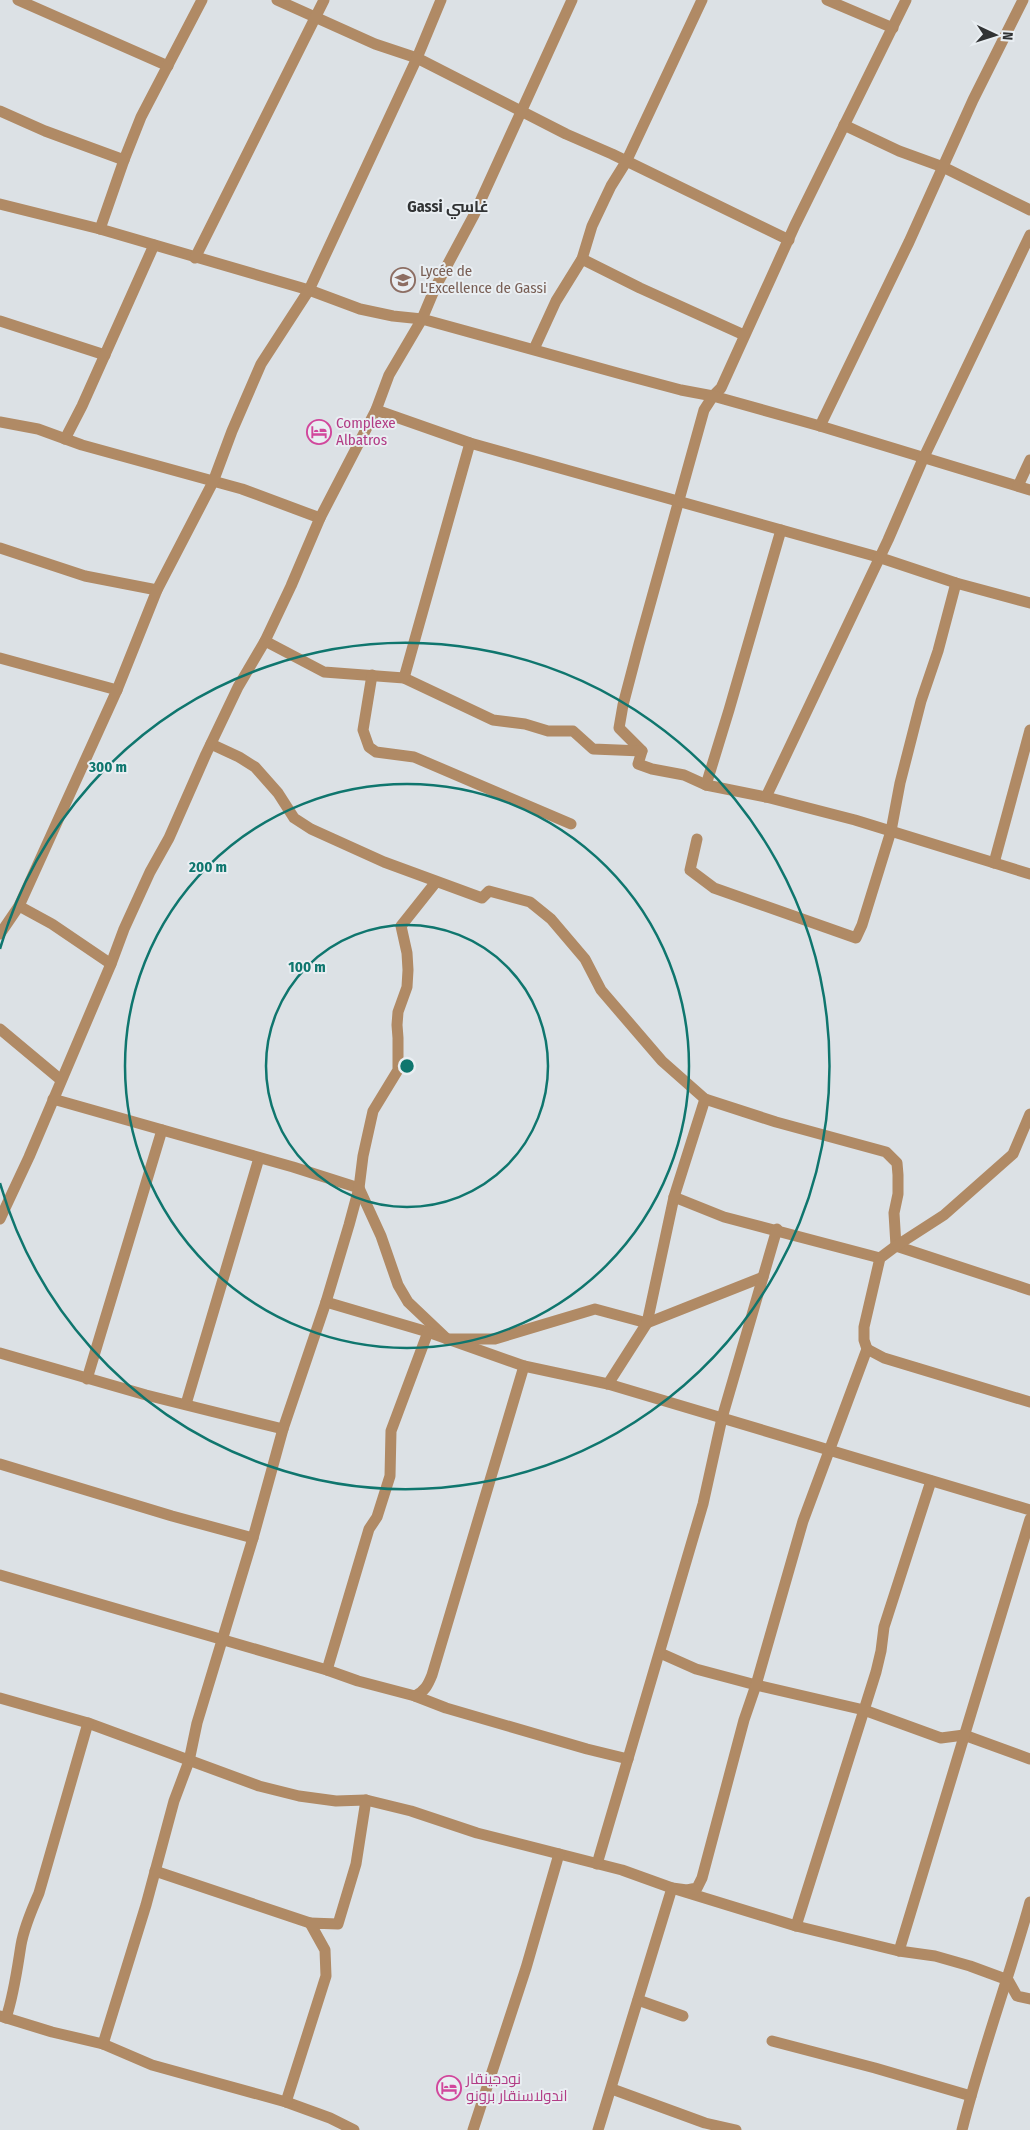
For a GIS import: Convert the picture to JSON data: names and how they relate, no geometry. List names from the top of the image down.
{
  "districts": ["Gassi غاسي"],
  "places": {
    "school or university": ["Lycée de L'Excellence de Gassi"],
    "hotel": ["Complexe Albatros", "نودجينقار اندولاسنقار برونو"]
  },
  "north": "right",
  "rings": ["300 m", "200 m", "100 m"]
}
